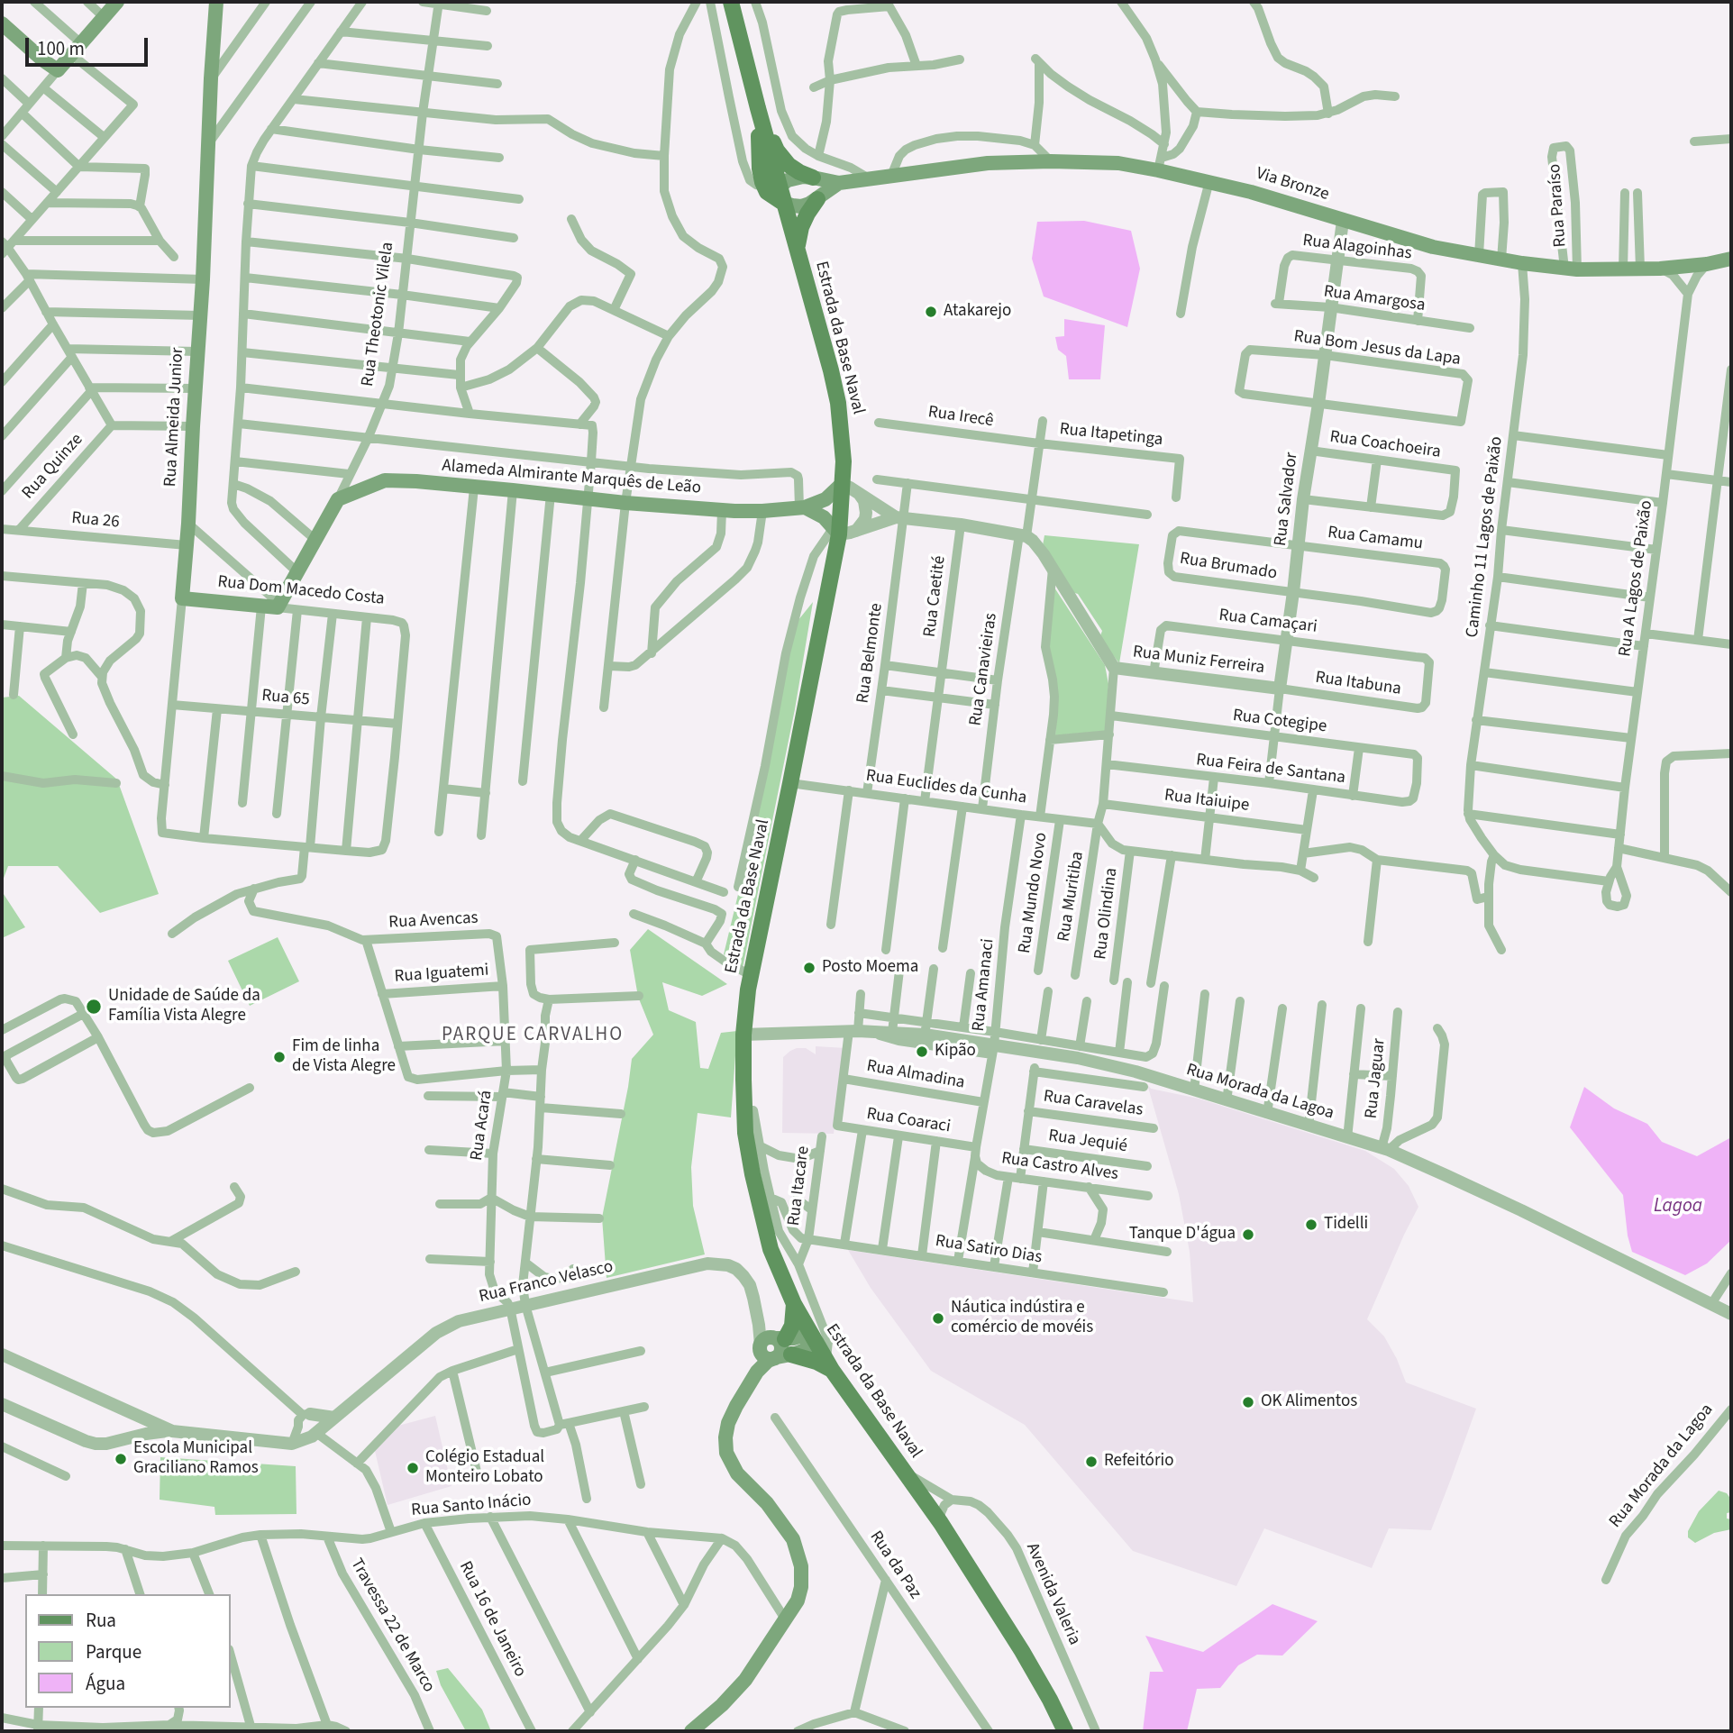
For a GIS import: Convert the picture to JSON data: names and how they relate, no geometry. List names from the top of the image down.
{
  "streets": {
    "main road": [
      "Via Bronze",
      "Rua Theotonic Vilela",
      "Estrada da Base Naval",
      "Rua Almeida Junior",
      "Alameda Almirante Marquês de Leão",
      "Rua Dom Macedo Costa"
    ],
    "street": [
      "Rua Paraíso",
      "Rua Alagoinhas",
      "Rua Amargosa",
      "Rua Bom Jesus da Lapa",
      "Rua Irecê",
      "Rua Itapetinga",
      "Rua Coachoeira",
      "Rua Quinze",
      "Rua Salvador",
      "Rua 26",
      "Caminho 11 Lagos de Paixão",
      "Rua Camamu",
      "Rua Brumado",
      "Rua A Lagos de Paixão",
      "Rua Caetité",
      "Rua Camaçari",
      "Rua Belmonte",
      "Rua Muniz Ferreira",
      "Rua Canavieiras",
      "Rua Itabuna",
      "Rua 65",
      "Rua Cotegipe",
      "Rua Feira de Santana",
      "Rua Euclides da Cunha",
      "Rua Itaiuipe",
      "Rua Mundo Novo",
      "Rua Muritiba",
      "Rua Olindina",
      "Rua Avencas",
      "Rua Iguatemi",
      "Rua Amanaci",
      "Rua Almadina",
      "Rua Jaguar",
      "Rua Morada da Lagoa",
      "Rua Caravelas",
      "Rua Coaraci",
      "Rua Acará",
      "Rua Jequié",
      "Rua Castro Alves",
      "Rua Itacare",
      "Rua Satiro Dias",
      "Rua Franco Velasco",
      "Rua Santo Inácio",
      "Rua da Paz",
      "Avenida Valeria",
      "Rua 16 de Janeiro",
      "Travessa 22 de Marco"
    ]
  },
  "crossings": [
    ["Via Bronze", "Rua Paraíso"],
    ["Via Bronze", "Estrada da Base Naval"],
    ["Via Bronze", "Rua Salvador"],
    ["Via Bronze", "Caminho 11 Lagos de Paixão"],
    ["Via Bronze", "Rua A Lagos de Paixão"],
    ["Rua Alagoinhas", "Rua Amargosa"],
    ["Rua Alagoinhas", "Rua Salvador"],
    ["Rua Amargosa", "Rua Salvador"],
    ["Rua Theotonic Vilela", "Alameda Almirante Marquês de Leão"],
    ["Rua Theotonic Vilela", "Rua Dom Macedo Costa"],
    ["Estrada da Base Naval", "Alameda Almirante Marquês de Leão"],
    ["Estrada da Base Naval", "Rua Euclides da Cunha"],
    ["Estrada da Base Naval", "Rua Morada da Lagoa"],
    ["Estrada da Base Naval", "Avenida Valeria"],
    ["Rua Bom Jesus da Lapa", "Rua Salvador"],
    ["Rua Almeida Junior", "Rua 26"],
    ["Rua Almeida Junior", "Rua Dom Macedo Costa"],
    ["Rua Almeida Junior", "Rua 65"],
    ["Rua Irecê", "Rua Itapetinga"],
    ["Rua Irecê", "Rua Canavieiras"],
    ["Rua Itapetinga", "Rua Canavieiras"],
    ["Rua Coachoeira", "Rua Salvador"],
    ["Rua Quinze", "Rua 26"],
    ["Rua Salvador", "Rua Camamu"],
    ["Rua Salvador", "Rua Brumado"],
    ["Rua Salvador", "Rua Camaçari"],
    ["Rua Salvador", "Rua Muniz Ferreira"],
    ["Rua Salvador", "Rua Itabuna"],
    ["Rua Salvador", "Rua Cotegipe"],
    ["Rua Salvador", "Rua Feira de Santana"],
    ["Rua Camamu", "Rua Brumado"],
    ["Rua Dom Macedo Costa", "Rua 65"],
    ["Rua Caetité", "Rua Euclides da Cunha"],
    ["Rua Camaçari", "Rua Muniz Ferreira"],
    ["Rua Camaçari", "Rua Itabuna"],
    ["Rua Belmonte", "Rua Euclides da Cunha"],
    ["Rua Muniz Ferreira", "Rua Canavieiras"],
    ["Rua Muniz Ferreira", "Rua Itabuna"],
    ["Rua Muniz Ferreira", "Rua Cotegipe"],
    ["Rua Muniz Ferreira", "Rua Feira de Santana"],
    ["Rua Muniz Ferreira", "Rua Euclides da Cunha"],
    ["Rua Muniz Ferreira", "Rua Itaiuipe"],
    ["Rua Muniz Ferreira", "Rua Muritiba"],
    ["Rua Canavieiras", "Rua Euclides da Cunha"],
    ["Rua Cotegipe", "Rua Feira de Santana"],
    ["Rua Euclides da Cunha", "Rua Mundo Novo"],
    ["Rua Euclides da Cunha", "Rua Muritiba"],
    ["Rua Euclides da Cunha", "Rua Amanaci"],
    ["Rua Avencas", "Rua Acará"],
    ["Rua Iguatemi", "Rua Acará"],
    ["Rua Amanaci", "Rua Morada da Lagoa"],
    ["Rua Almadina", "Rua Morada da Lagoa"],
    ["Rua Almadina", "Rua Coaraci"],
    ["Rua Jaguar", "Rua Morada da Lagoa"],
    ["Rua Coaraci", "Rua Castro Alves"],
    ["Rua Acará", "Rua Franco Velasco"],
    ["Rua Itacare", "Rua Satiro Dias"],
    ["Rua Santo Inácio", "Rua 16 de Janeiro"],
    ["Rua Santo Inácio", "Travessa 22 de Marco"]
  ],
  "districts": ["PARQUE CARVALHO"],
  "water": ["Lagoa"],
  "places": [
    "Atakarejo",
    "Posto Moema",
    "Unidade de Saúde da Família Vista Alegre",
    "Kipão",
    "Fim de linha de Vista Alegre",
    "Tidelli",
    "Tanque D'água",
    "Náutica indústira e comércio de movéis",
    "OK Alimentos",
    "Escola Municipal Graciliano Ramos",
    "Refeitório",
    "Colégio Estadual Monteiro Lobato"
  ],
  "legend": ["Rua", "Parque", "Água"],
  "scale_bar": "100 m"
}
